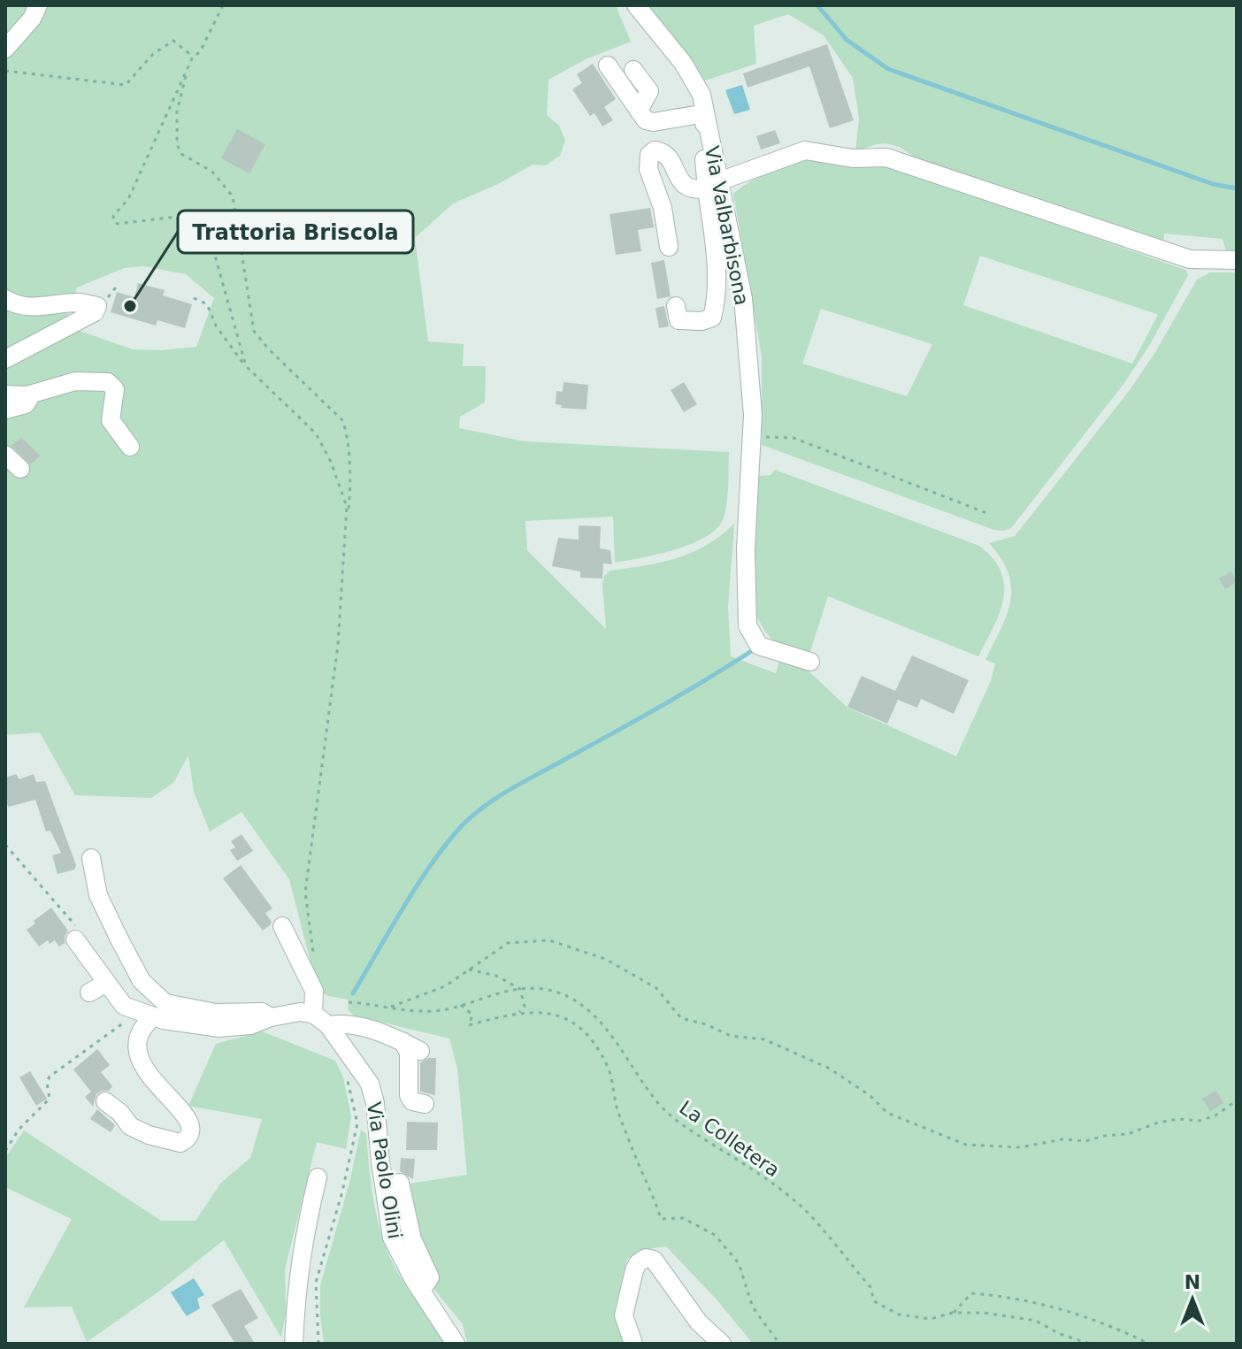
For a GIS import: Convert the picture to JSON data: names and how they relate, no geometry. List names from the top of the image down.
{
  "streets": {
    "street": ["Via Valbarbisona", "Via Paolo Olini"],
    "path": ["La Colletera"]
  },
  "places": ["Trattoria Briscola"],
  "north": "top"
}
